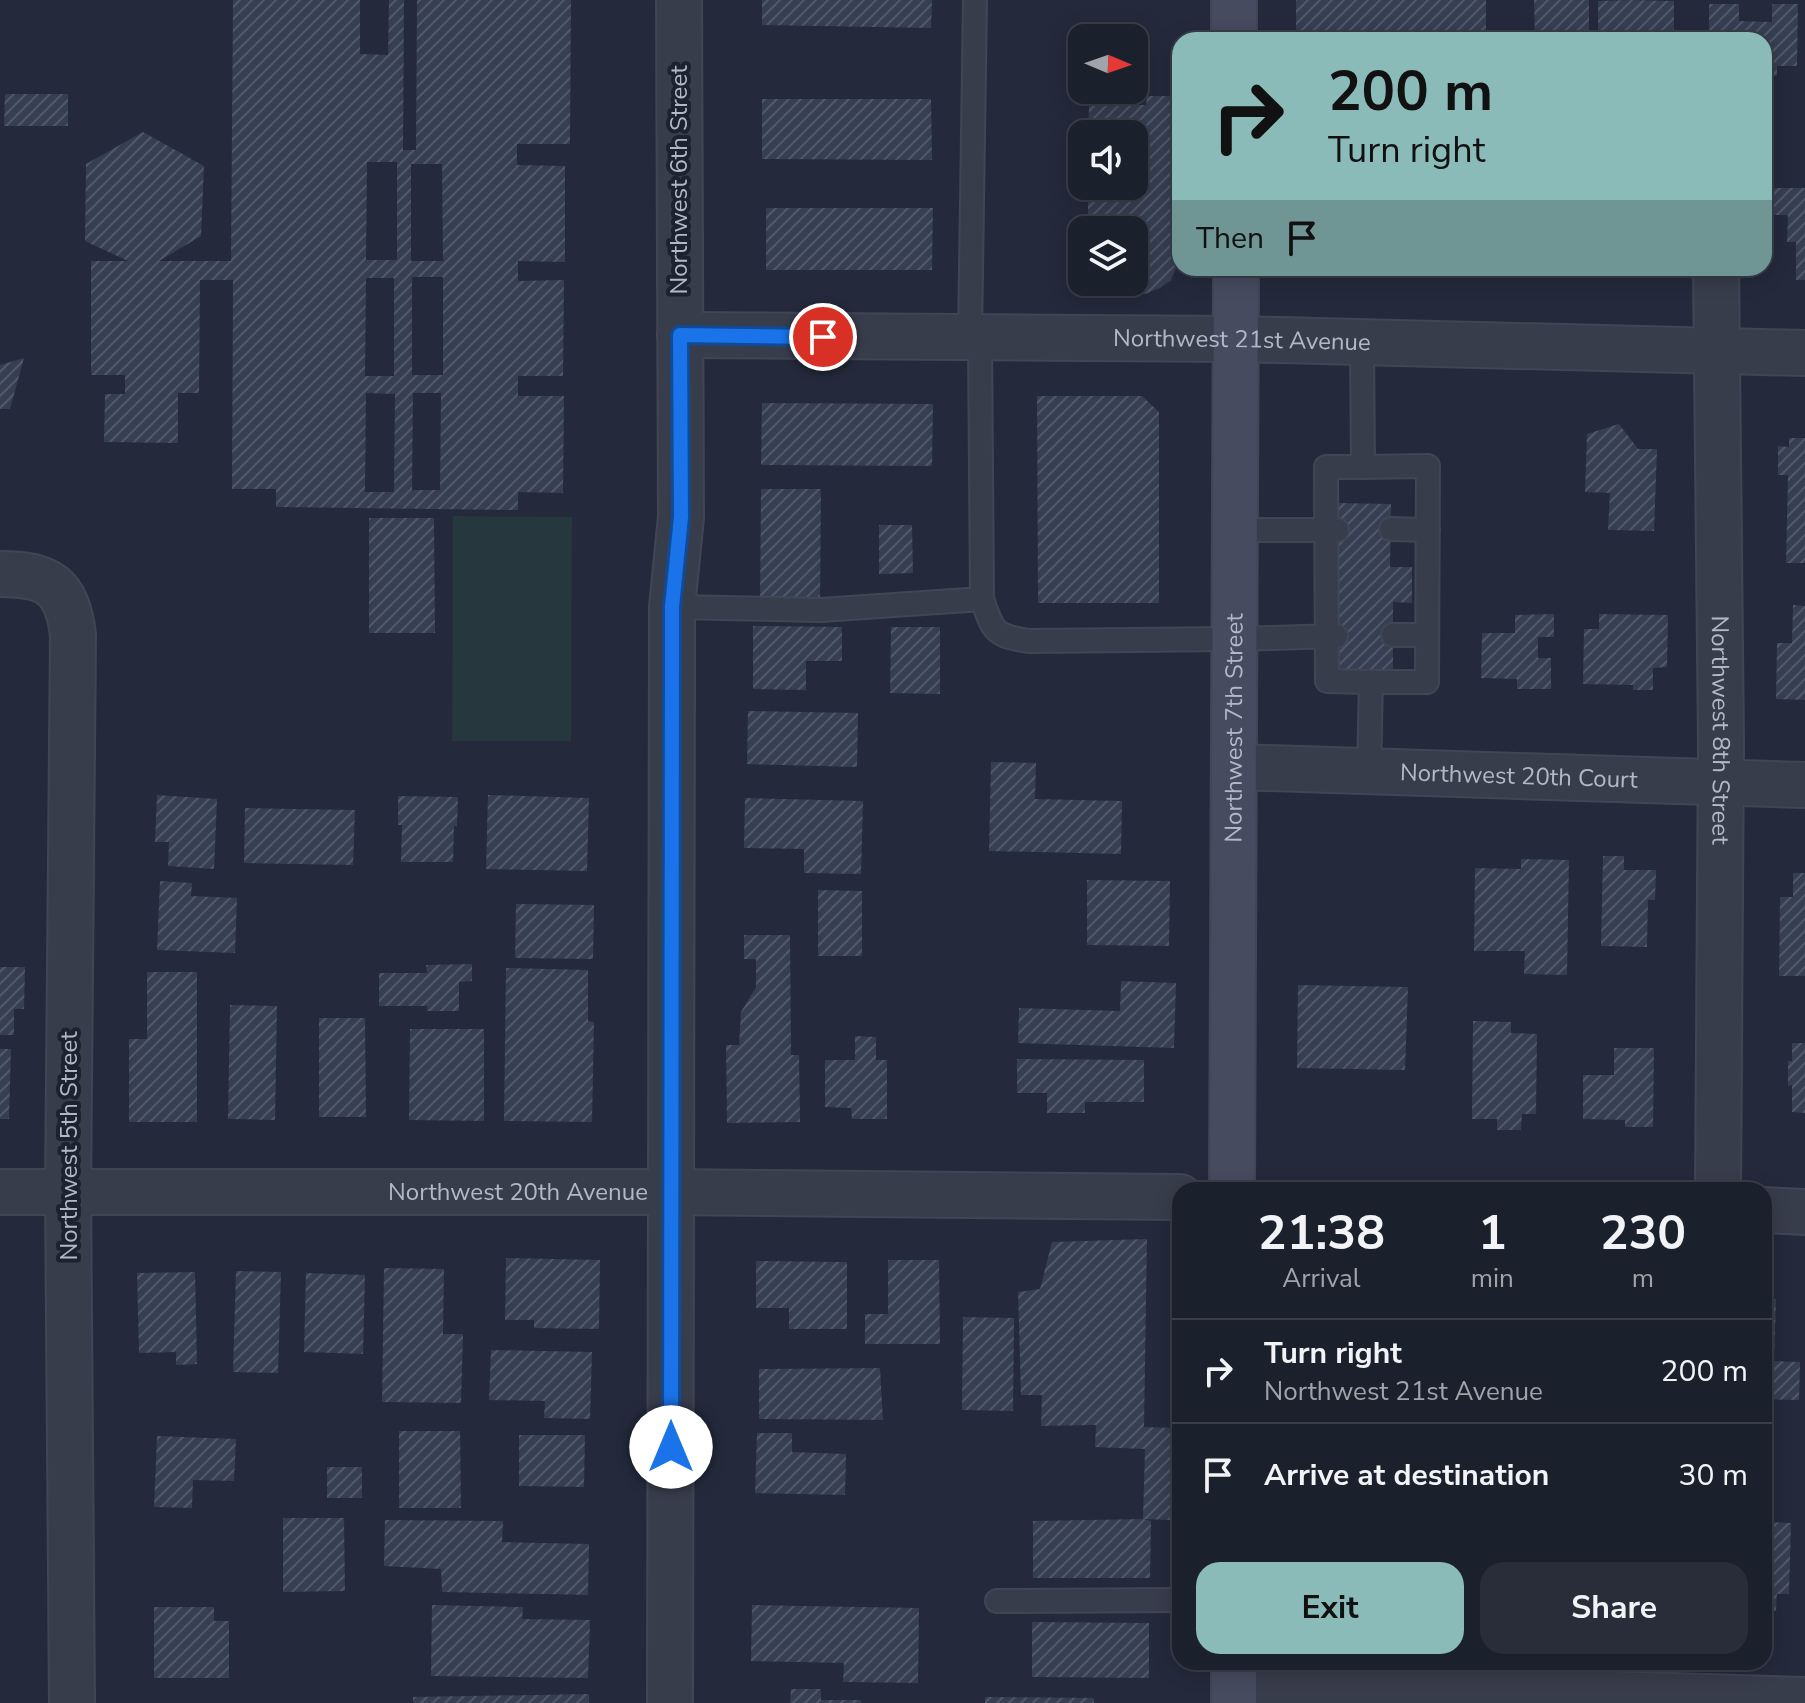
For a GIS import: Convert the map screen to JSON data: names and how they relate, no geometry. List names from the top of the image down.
{
  "streets": {
    "main road": ["Northwest 7th Street"],
    "street": [
      "Northwest 6th Street",
      "Northwest 21st Avenue",
      "Northwest 8th Street",
      "Northwest 20th Court",
      "Northwest 5th Street",
      "Northwest 20th Avenue"
    ]
  },
  "crossings": [
    ["Northwest 6th Street", "Northwest 21st Avenue"],
    ["Northwest 6th Street", "Northwest 20th Avenue"],
    ["Northwest 21st Avenue", "Northwest 7th Street"],
    ["Northwest 21st Avenue", "Northwest 8th Street"],
    ["Northwest 7th Street", "Northwest 20th Court"],
    ["Northwest 8th Street", "Northwest 20th Court"],
    ["Northwest 5th Street", "Northwest 20th Avenue"]
  ],
  "north": "right",
  "page": {
    "turn": ["200 m", "Turn right"],
    "then": "Then",
    "eta": [
      "21:38",
      "Arrival",
      "1",
      "min",
      "230",
      "m"
    ],
    "list": [
      {
        "name": "Turn right",
        "note": "Northwest 21st Avenue",
        "value": "200 m"
      },
      {
        "name": "Arrive at destination",
        "value": "30 m"
      }
    ],
    "buttons": ["Exit", "Share"]
  }
}
